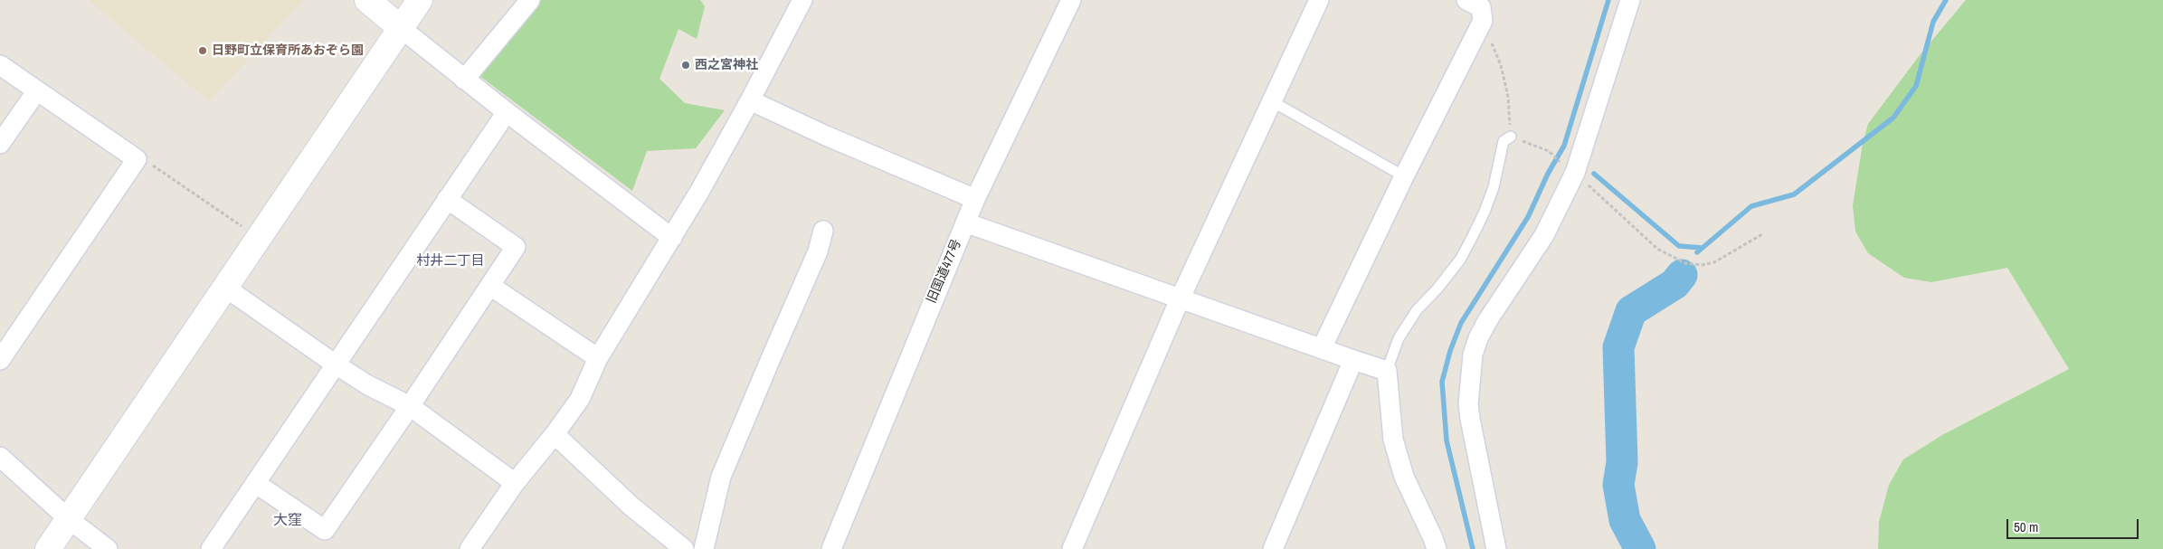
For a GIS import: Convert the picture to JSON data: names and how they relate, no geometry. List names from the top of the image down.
{
  "streets": {
    "street": ["旧国道477号"]
  },
  "districts": ["村井二丁目", "大窪"],
  "places": ["日野町立保育所あおぞら園", "西之宮神社"],
  "scale_bar": "50 m"
}
